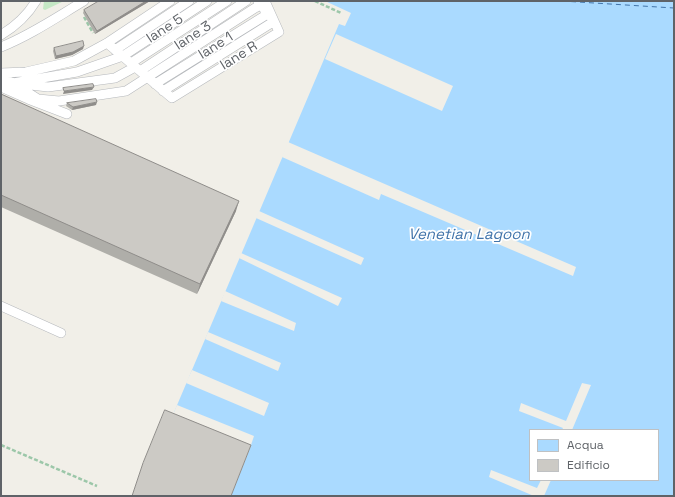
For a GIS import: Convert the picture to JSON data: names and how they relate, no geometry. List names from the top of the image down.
{
  "streets": {
    "lane": [
      "lane 5",
      "lane 3",
      "lane 1",
      "lane R"
    ]
  },
  "crossings": [
    ["lane 1", "lane R"]
  ],
  "water": ["Venetian Lagoon"],
  "legend": ["Acqua", "Edificio"]
}
